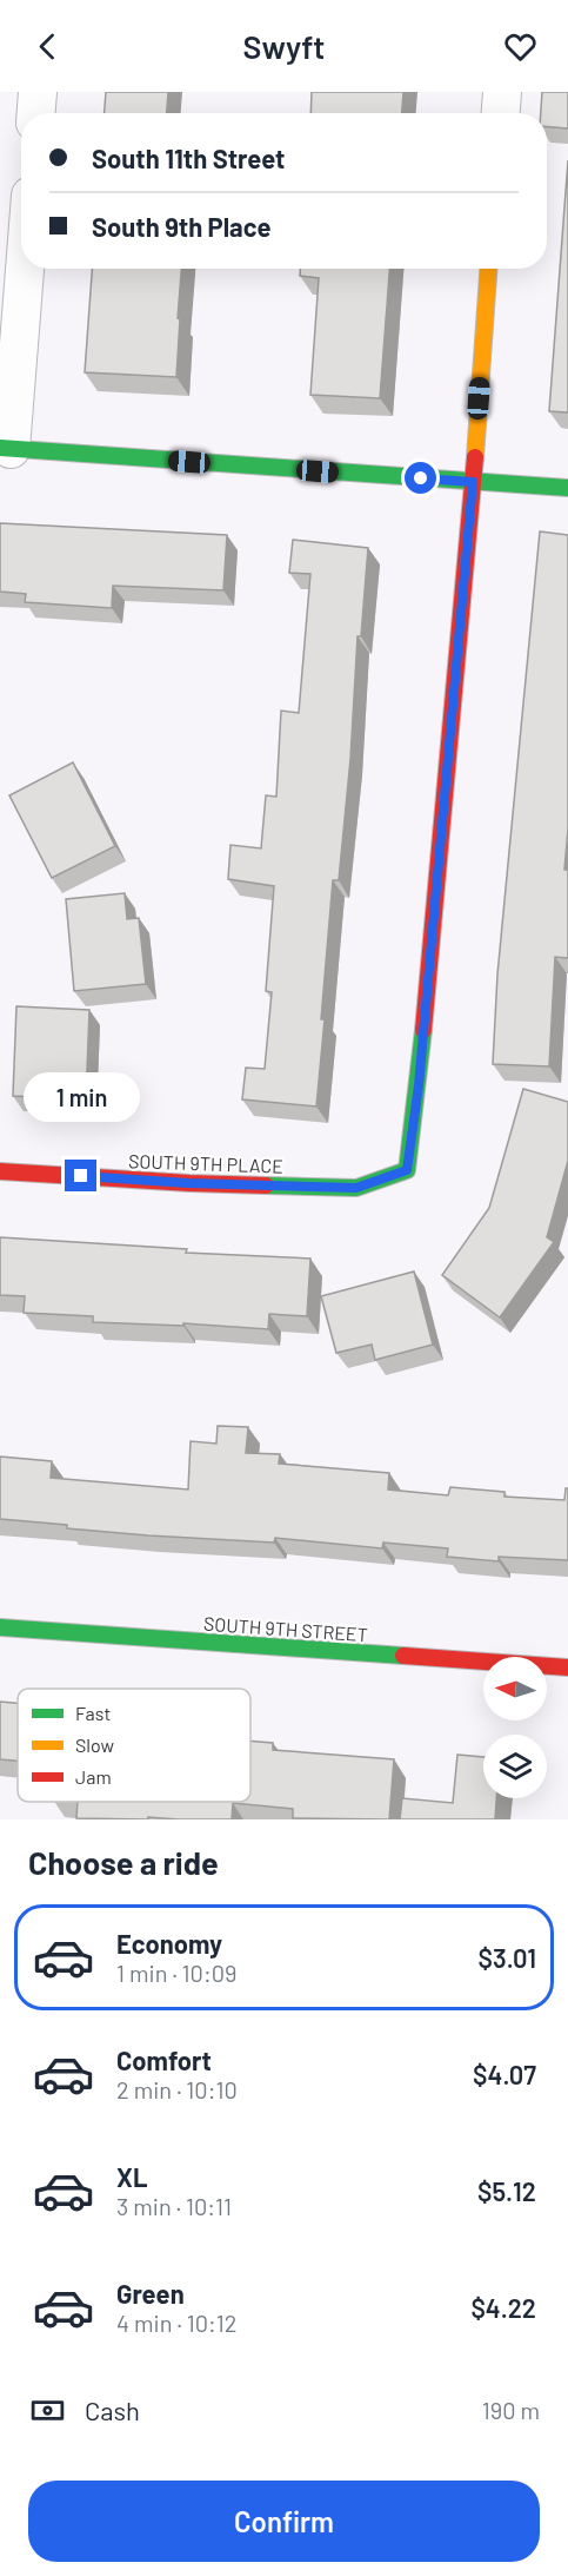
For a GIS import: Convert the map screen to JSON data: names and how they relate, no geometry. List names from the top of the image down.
{
  "streets": {
    "street": ["SOUTH 9TH PLACE", "SOUTH 9TH STREET"]
  },
  "legend": ["Fast", "Slow", "Jam"],
  "north": "left",
  "page": {
    "header": "Swyft",
    "banner": ["South 11th Street", "South 9th Place"],
    "bubble": "1 min",
    "heading": "Choose a ride",
    "list": [
      {
        "name": "Economy",
        "note": "1 min · 10:09",
        "value": "$3.01"
      },
      {
        "name": "Comfort",
        "note": "2 min · 10:10",
        "value": "$4.07"
      },
      {
        "name": "XL",
        "note": "3 min · 10:11",
        "value": "$5.12"
      },
      {
        "name": "Green",
        "note": "4 min · 10:12",
        "value": "$4.22"
      }
    ],
    "pay": ["Cash", "190 m"],
    "buttons": "Confirm"
  }
}
